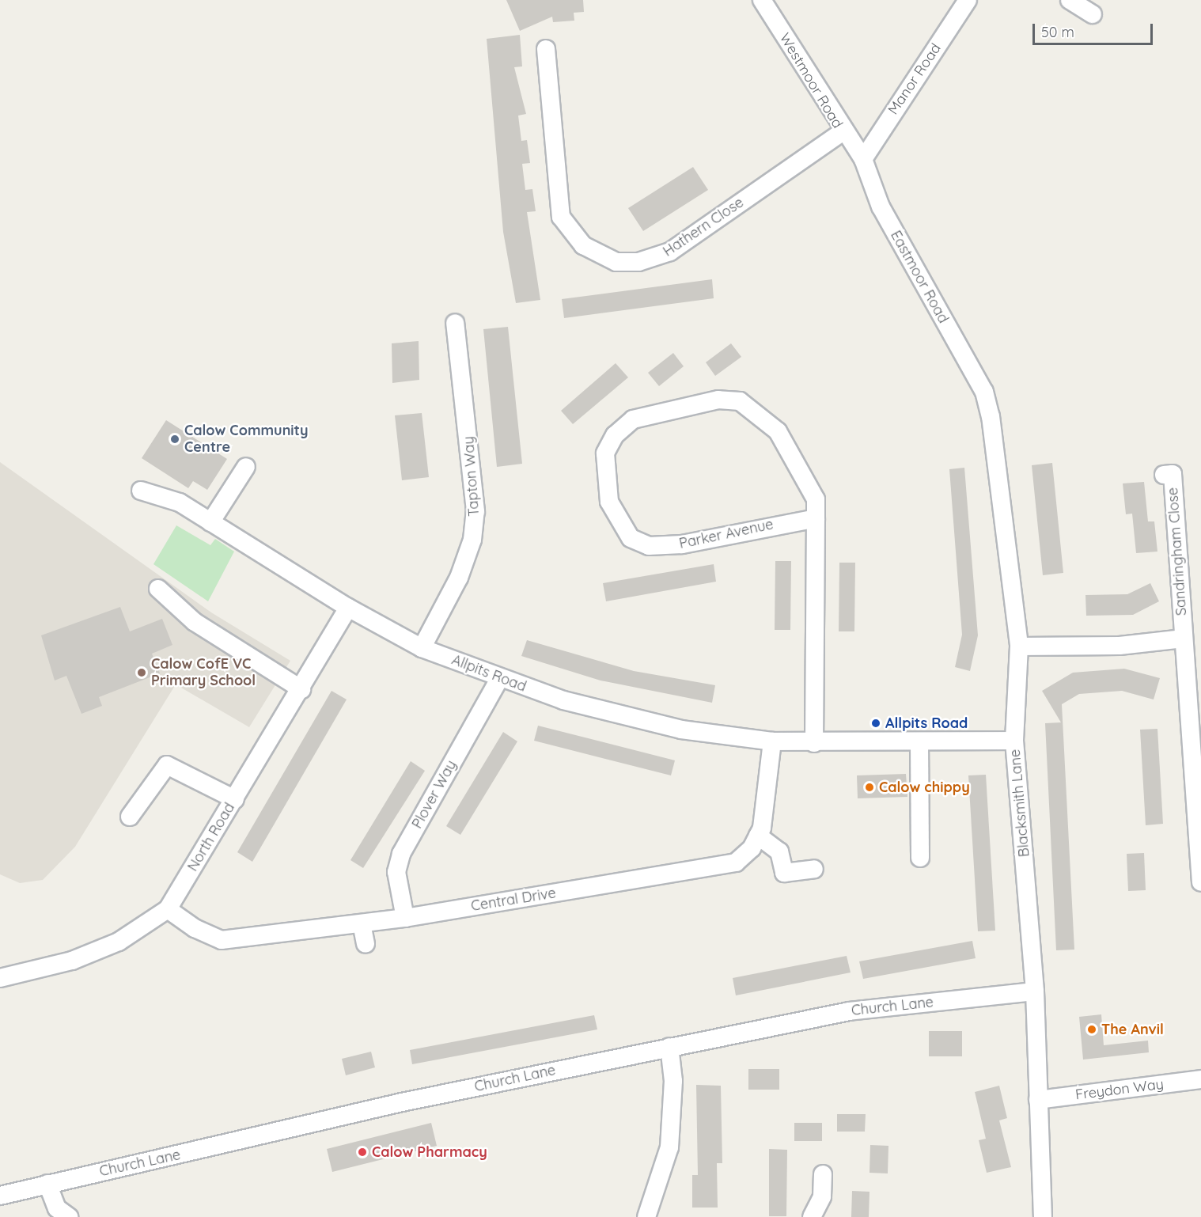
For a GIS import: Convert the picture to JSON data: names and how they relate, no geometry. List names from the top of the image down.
{
  "streets": {
    "street": [
      "Manor Road",
      "Westmoor Road",
      "Hathern Close",
      "Eastmoor Road",
      "Tapton Way",
      "Parker Avenue",
      "Sandringham Close",
      "Allpits Road",
      "Plover Way",
      "Blacksmith Lane",
      "North Road",
      "Central Drive",
      "Church Lane",
      "Freydon Way"
    ]
  },
  "crossings": [
    ["Manor Road", "Westmoor Road"],
    ["Manor Road", "Eastmoor Road"],
    ["Westmoor Road", "Hathern Close"],
    ["Westmoor Road", "Eastmoor Road"],
    ["Eastmoor Road", "Blacksmith Lane"],
    ["Tapton Way", "Allpits Road"],
    ["Parker Avenue", "Allpits Road"],
    ["Allpits Road", "Plover Way"],
    ["Allpits Road", "Blacksmith Lane"],
    ["Allpits Road", "North Road"],
    ["Plover Way", "Central Drive"],
    ["Blacksmith Lane", "Church Lane"],
    ["Blacksmith Lane", "Freydon Way"],
    ["North Road", "Central Drive"]
  ],
  "places": [
    "Calow Community Centre",
    "Calow CofE VC Primary School",
    "Allpits Road",
    "Calow chippy",
    "The Anvil",
    "Calow Pharmacy"
  ],
  "scale_bar": "50 m"
}
